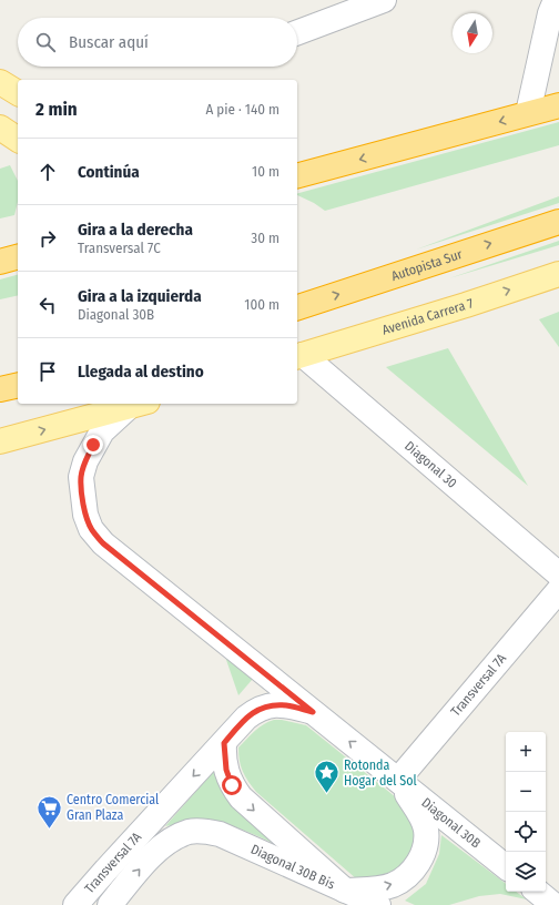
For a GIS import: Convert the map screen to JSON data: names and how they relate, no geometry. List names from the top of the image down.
{
  "streets": {
    "highway": ["Autopista Sur"],
    "main road": [
      "Avenida Carrera 7",
      "Diagonal 30",
      "Transversal 7A",
      "Diagonal 30B",
      "Diagonal 30B Bis"
    ]
  },
  "crossings": [
    ["Avenida Carrera 7", "Diagonal 30"],
    ["Transversal 7A", "Diagonal 30B"],
    ["Transversal 7A", "Diagonal 30B Bis"]
  ],
  "one_way": ["Avenida Carrera 7"],
  "places": {
    "place": ["Rotonda Hogar del Sol"],
    "supermarket": ["Centro Comercial Gran Plaza"]
  },
  "north": "bottom",
  "page": {
    "search": "Buscar aquí",
    "heading": ["2 min", "A pie · 140 m"],
    "list": [
      ["Continúa", "10 m"],
      ["Gira a la derecha", "Transversal 7C", "30 m"],
      ["Gira a la izquierda", "Diagonal 30B", "100 m"],
      "Llegada al destino"
    ],
    "map_buttons": ["+", "−"]
  }
}
